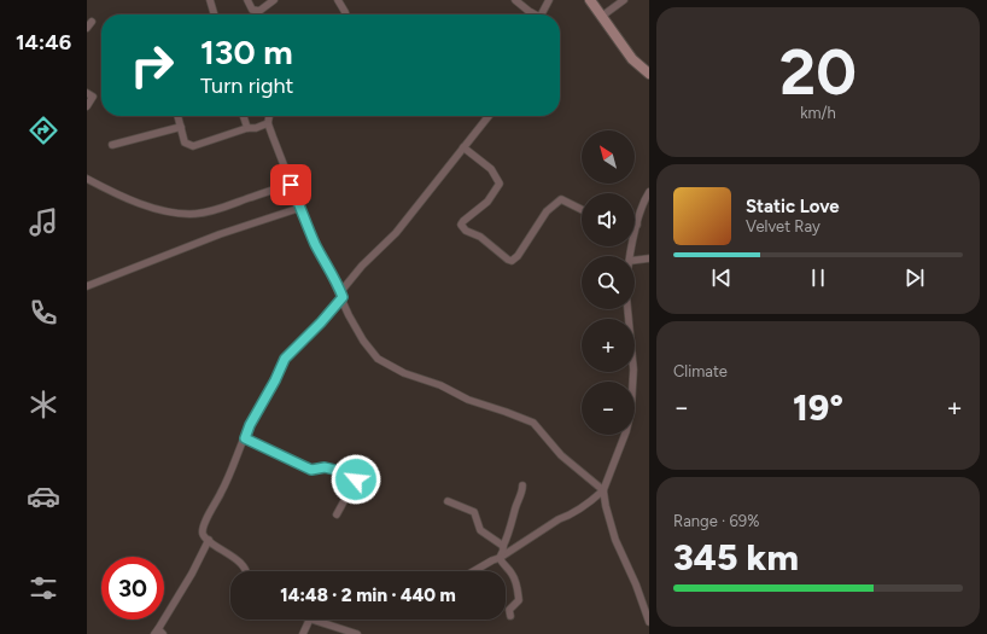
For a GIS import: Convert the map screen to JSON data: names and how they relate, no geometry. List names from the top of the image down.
{
  "north": "top left",
  "page": {
    "tabs": "14:46",
    "tile": [
      ["20", "km/h"],
      "Climate",
      ["Range · 69%", "345 km"]
    ],
    "turn": ["130 m", "Turn right"],
    "map_buttons": ["+", "−"],
    "song": ["Static Love", "Velvet Ray"],
    "heat": ["−", "19°", "+"],
    "limit": "30",
    "trip": "14:48 · 2 min · 440 m"
  }
}
